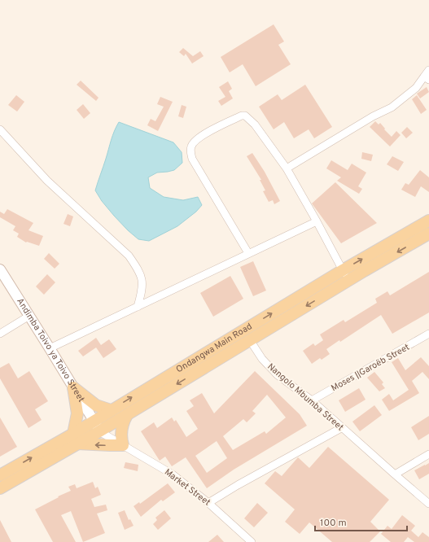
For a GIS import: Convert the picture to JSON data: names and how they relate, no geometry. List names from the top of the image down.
{
  "streets": {
    "main road": ["Ondangwa Main Road"],
    "street": [
      "Andimba Toivo ya Toivo Street",
      "Moses ǁGaroëb Street",
      "Nangolo Mbumba Street",
      "Market Street"
    ]
  },
  "crossings": [
    ["Ondangwa Main Road", "Andimba Toivo ya Toivo Street"],
    ["Ondangwa Main Road", "Nangolo Mbumba Street"],
    ["Ondangwa Main Road", "Market Street"],
    ["Andimba Toivo ya Toivo Street", "Market Street"],
    ["Moses ǁGaroëb Street", "Nangolo Mbumba Street"]
  ],
  "scale_bar": "100 m"
}
